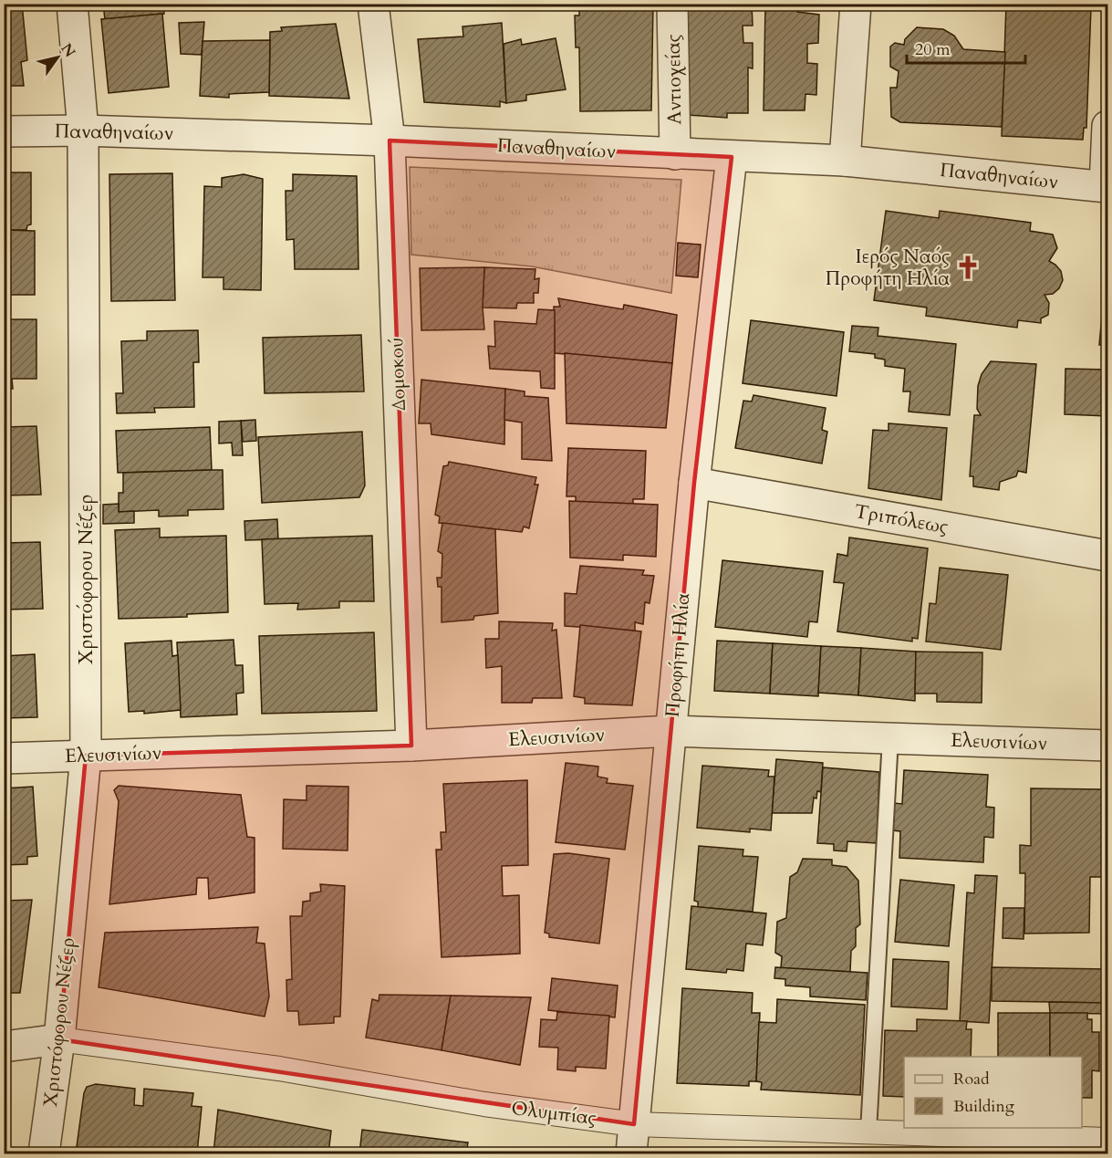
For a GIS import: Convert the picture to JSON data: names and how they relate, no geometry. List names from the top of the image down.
{
  "streets": {
    "street": [
      "Αντιοχείας",
      "Παναθηναίων",
      "Δομοκού",
      "Τριπόλεως",
      "Χριστόφορου Νέζερ",
      "Προφήτη Ηλία",
      "Ελευσινίων",
      "Ολυμπίας"
    ]
  },
  "crossings": [
    ["Αντιοχείας", "Παναθηναίων"],
    ["Παναθηναίων", "Δομοκού"],
    ["Παναθηναίων", "Χριστόφορου Νέζερ"],
    ["Παναθηναίων", "Προφήτη Ηλία"],
    ["Δομοκού", "Ελευσινίων"],
    ["Τριπόλεως", "Προφήτη Ηλία"],
    ["Χριστόφορου Νέζερ", "Ελευσινίων"],
    ["Χριστόφορου Νέζερ", "Ολυμπίας"],
    ["Προφήτη Ηλία", "Ελευσινίων"],
    ["Προφήτη Ηλία", "Ολυμπίας"]
  ],
  "places": {
    "church": ["Ιερός Ναός Προφήτη Ηλία"]
  },
  "legend": ["Road", "Building"],
  "scale_bar": "20 m",
  "north": "top right"
}
